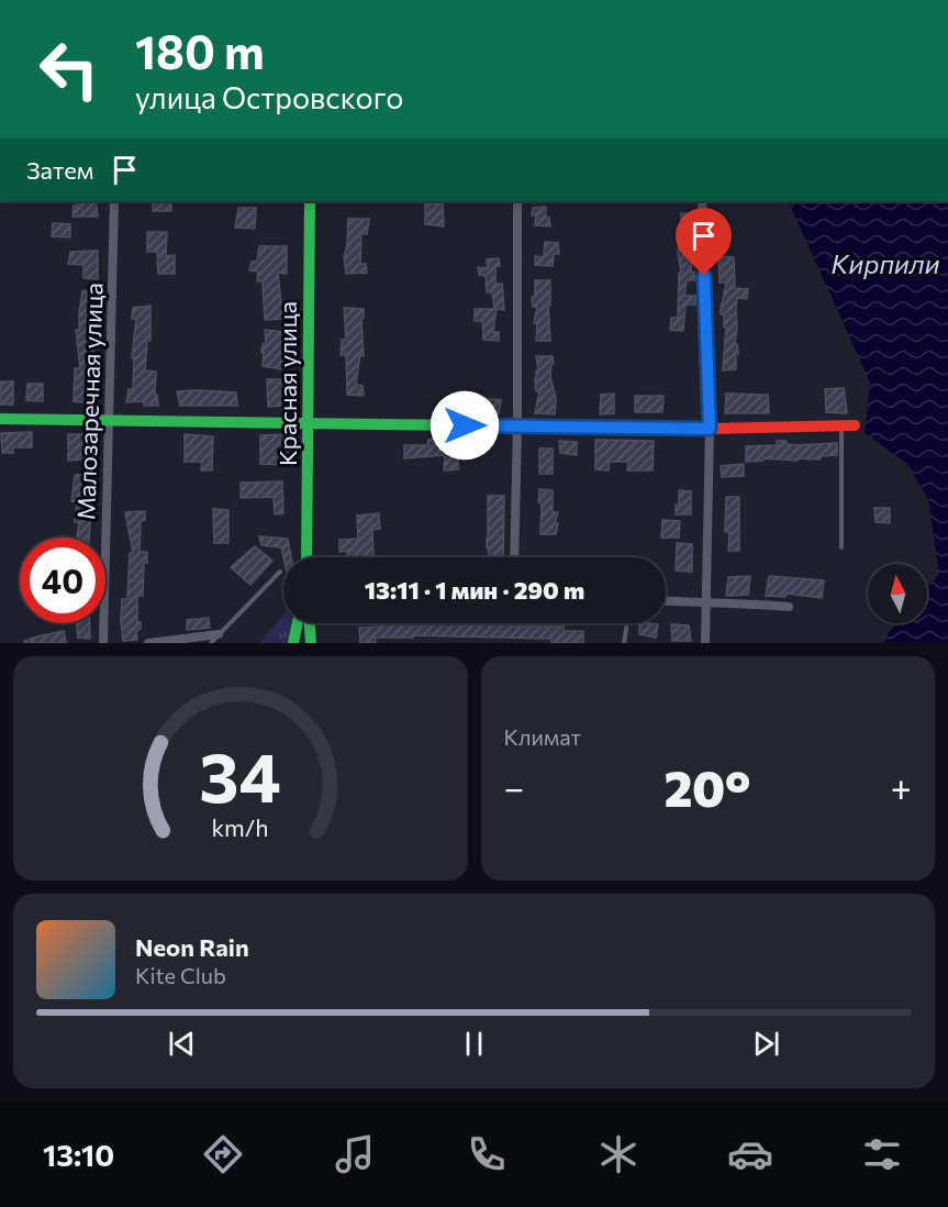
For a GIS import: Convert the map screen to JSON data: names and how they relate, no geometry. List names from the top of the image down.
{
  "streets": {
    "street": ["Красная улица", "Малозаречная улица"]
  },
  "water": ["Кирпили"],
  "north": "top",
  "page": {
    "turn": ["180 m", "улица Островского"],
    "then": "Затем",
    "limit": "40",
    "trip": "13:11 · 1 мин · 290 m",
    "tile": "Климат",
    "heat": ["−", "20°", "+"],
    "song": ["Neon Rain", "Kite Club"],
    "tabs": "13:10",
    "gauge": ["34", "km/h"]
  }
}
